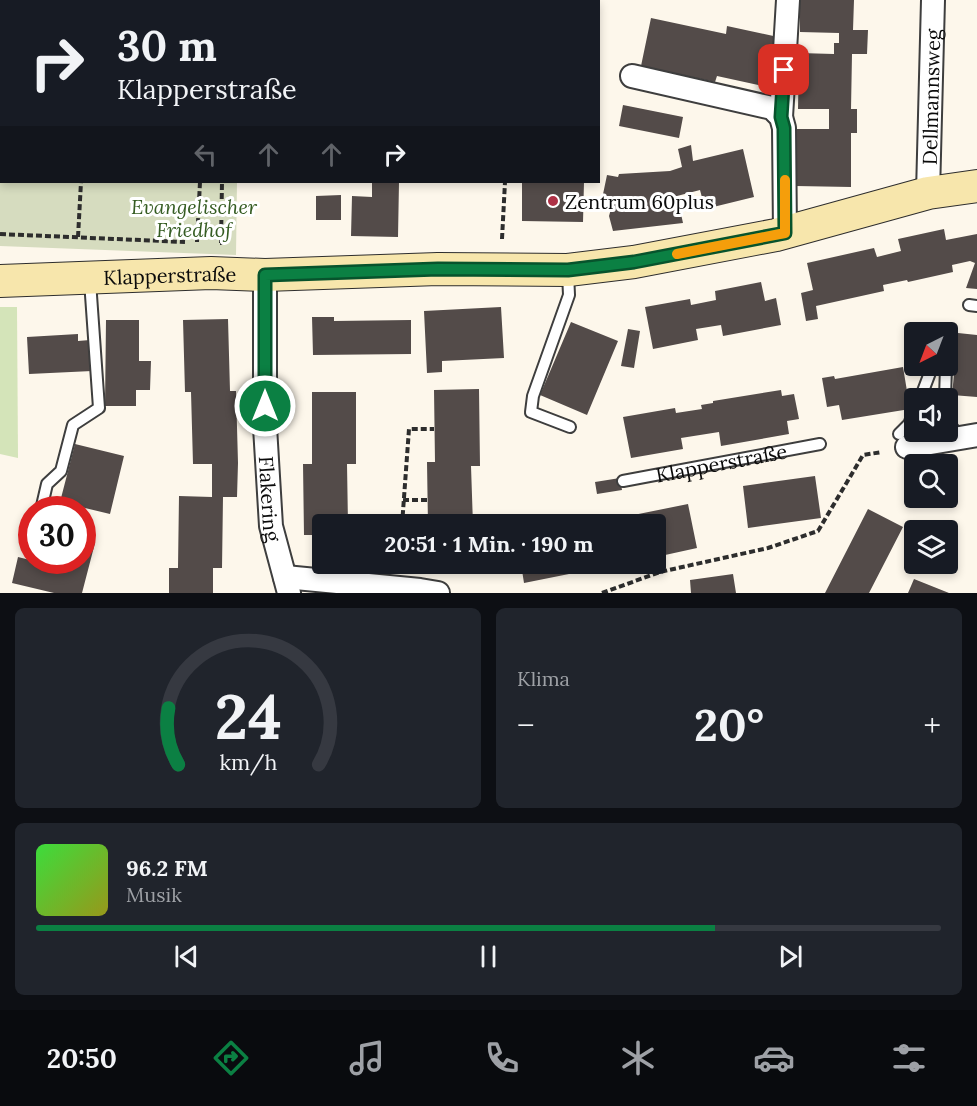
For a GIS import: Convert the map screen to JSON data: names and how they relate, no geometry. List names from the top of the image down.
{
  "streets": {
    "street": ["Dellmannsweg", "Klapperstraße", "Flakering"]
  },
  "crossings": [
    ["Dellmannsweg", "Klapperstraße"],
    ["Klapperstraße", "Flakering"]
  ],
  "parks": ["Evangelischer Friedhof"],
  "places": ["Zentrum 60plus"],
  "north": "bottom left",
  "page": {
    "turn": ["30 m", "Klapperstraße"],
    "limit": "30",
    "trip": "20:51 · 1 Min. · 190 m",
    "tile": "Klima",
    "heat": ["−", "20°", "+"],
    "song": ["96.2 FM", "Musik"],
    "tabs": "20:50",
    "gauge": ["24", "km/h"]
  }
}
